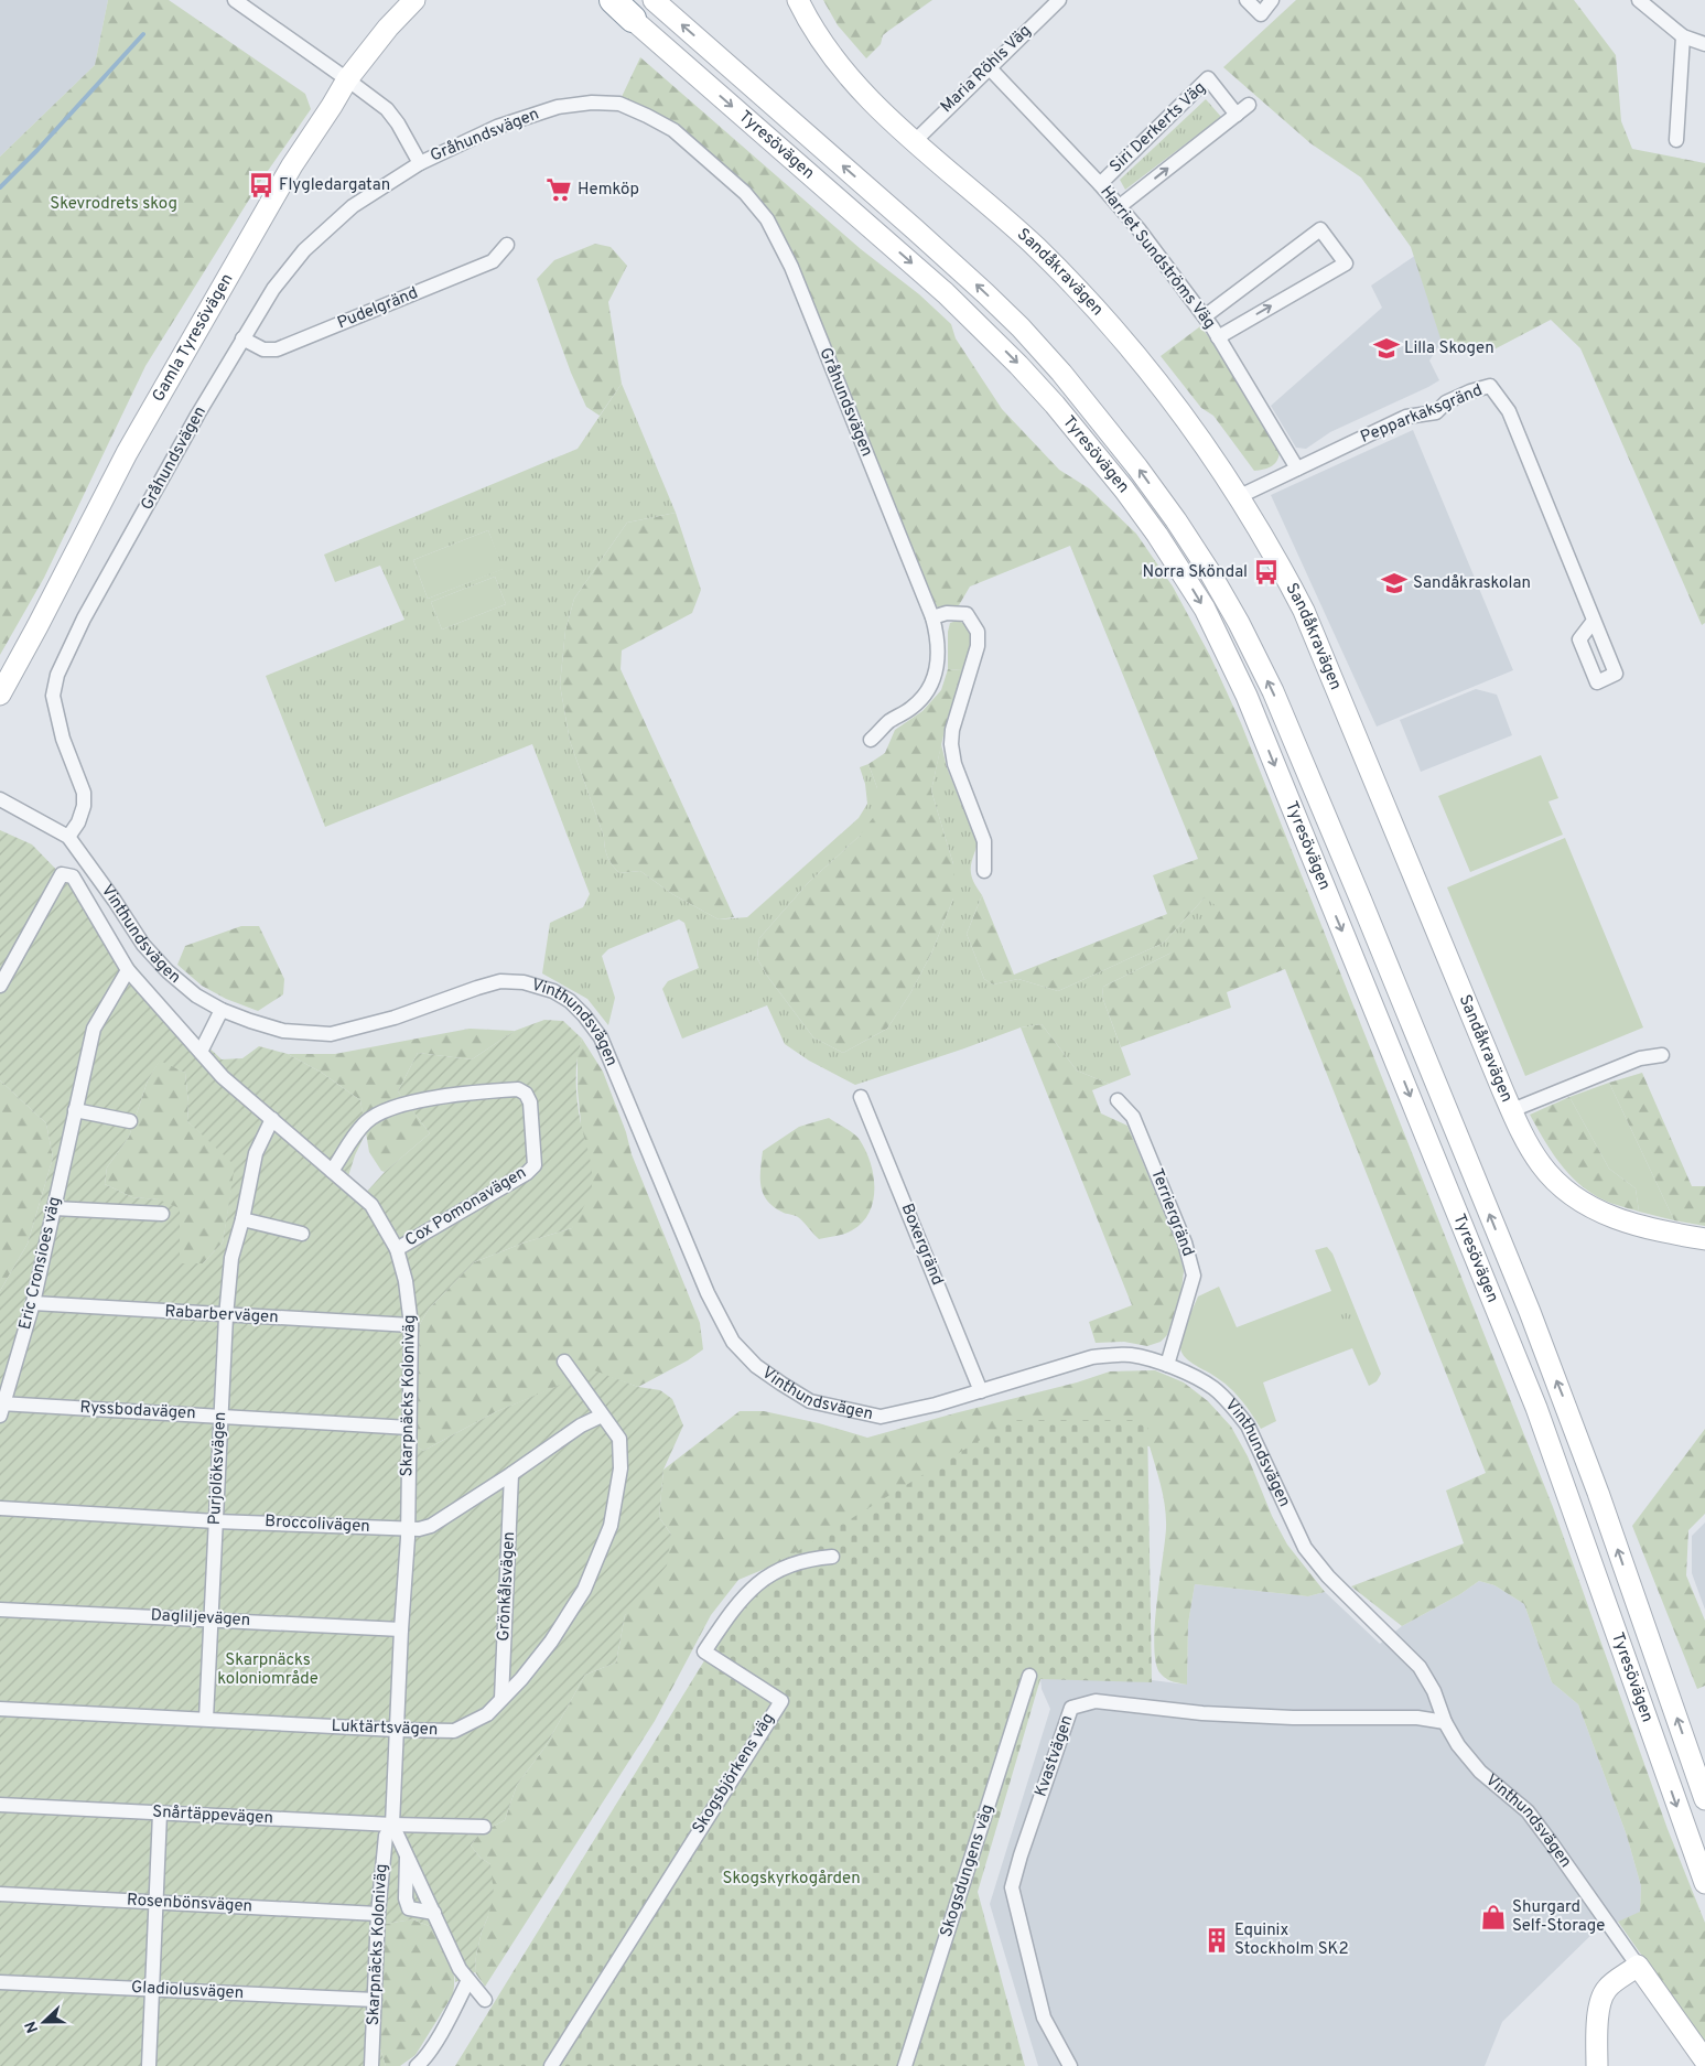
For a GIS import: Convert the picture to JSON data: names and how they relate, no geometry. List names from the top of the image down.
{
  "streets": {
    "highway": ["Tyresövägen"],
    "main road": ["Sandåkravägen", "Gamla Tyresövägen", "Vinthundsvägen"],
    "street": [
      "Maria Röhls Väg",
      "Siri Derkerts Väg",
      "Gråhundsvägen",
      "Harriet Sundströms Väg",
      "Pudelgränd",
      "Pepparkaksgränd",
      "Cox Pomonavägen",
      "Terriergränd",
      "Boxergränd",
      "Eric Cronsioes väg",
      "Rabarbervägen",
      "Skarpnäcks Koloniväg",
      "Ryssbodavägen",
      "Purjolöksvägen",
      "Broccolivägen",
      "Grönkålsvägen",
      "Dagliljevägen",
      "Luktärtsvägen",
      "Kvastvägen",
      "Skogsbjörkens väg",
      "Snårtäppevägen",
      "Skogsdungens väg",
      "Rosenbönsvägen",
      "Gladiolusvägen"
    ]
  },
  "crossings": [
    ["Maria Röhls Väg", "Harriet Sundströms Väg"],
    ["Maria Röhls Väg", "Sandåkravägen"],
    ["Siri Derkerts Väg", "Harriet Sundströms Väg"],
    ["Gråhundsvägen", "Pudelgränd"],
    ["Gråhundsvägen", "Vinthundsvägen"],
    ["Harriet Sundströms Väg", "Pepparkaksgränd"],
    ["Sandåkravägen", "Pepparkaksgränd"],
    ["Vinthundsvägen", "Terriergränd"],
    ["Vinthundsvägen", "Boxergränd"],
    ["Vinthundsvägen", "Kvastvägen"],
    ["Cox Pomonavägen", "Skarpnäcks Koloniväg"],
    ["Eric Cronsioes väg", "Rabarbervägen"],
    ["Eric Cronsioes väg", "Skarpnäcks Koloniväg"],
    ["Eric Cronsioes väg", "Ryssbodavägen"],
    ["Rabarbervägen", "Skarpnäcks Koloniväg"],
    ["Rabarbervägen", "Purjolöksvägen"],
    ["Skarpnäcks Koloniväg", "Ryssbodavägen"],
    ["Skarpnäcks Koloniväg", "Purjolöksvägen"],
    ["Skarpnäcks Koloniväg", "Broccolivägen"],
    ["Skarpnäcks Koloniväg", "Dagliljevägen"],
    ["Skarpnäcks Koloniväg", "Luktärtsvägen"],
    ["Skarpnäcks Koloniväg", "Snårtäppevägen"],
    ["Skarpnäcks Koloniväg", "Rosenbönsvägen"],
    ["Skarpnäcks Koloniväg", "Gladiolusvägen"],
    ["Ryssbodavägen", "Purjolöksvägen"],
    ["Purjolöksvägen", "Broccolivägen"],
    ["Purjolöksvägen", "Dagliljevägen"],
    ["Purjolöksvägen", "Luktärtsvägen"],
    ["Broccolivägen", "Grönkålsvägen"],
    ["Broccolivägen", "Luktärtsvägen"],
    ["Grönkålsvägen", "Luktärtsvägen"]
  ],
  "one_way": ["Siri Derkerts Väg"],
  "parks": ["Skevrodrets skog", "Skarpnäcks koloniområde", "Skogskyrkogården"],
  "places": {
    "bus stop": ["Flygledargatan", "Norra Sköndal"],
    "supermarket": ["Hemköp"],
    "school or university": ["Lilla Skogen", "Sandåkraskolan"],
    "shop": ["Shurgard Self-Storage"],
    "building": ["Equinix Stockholm SK2"]
  },
  "north": "left"
}
